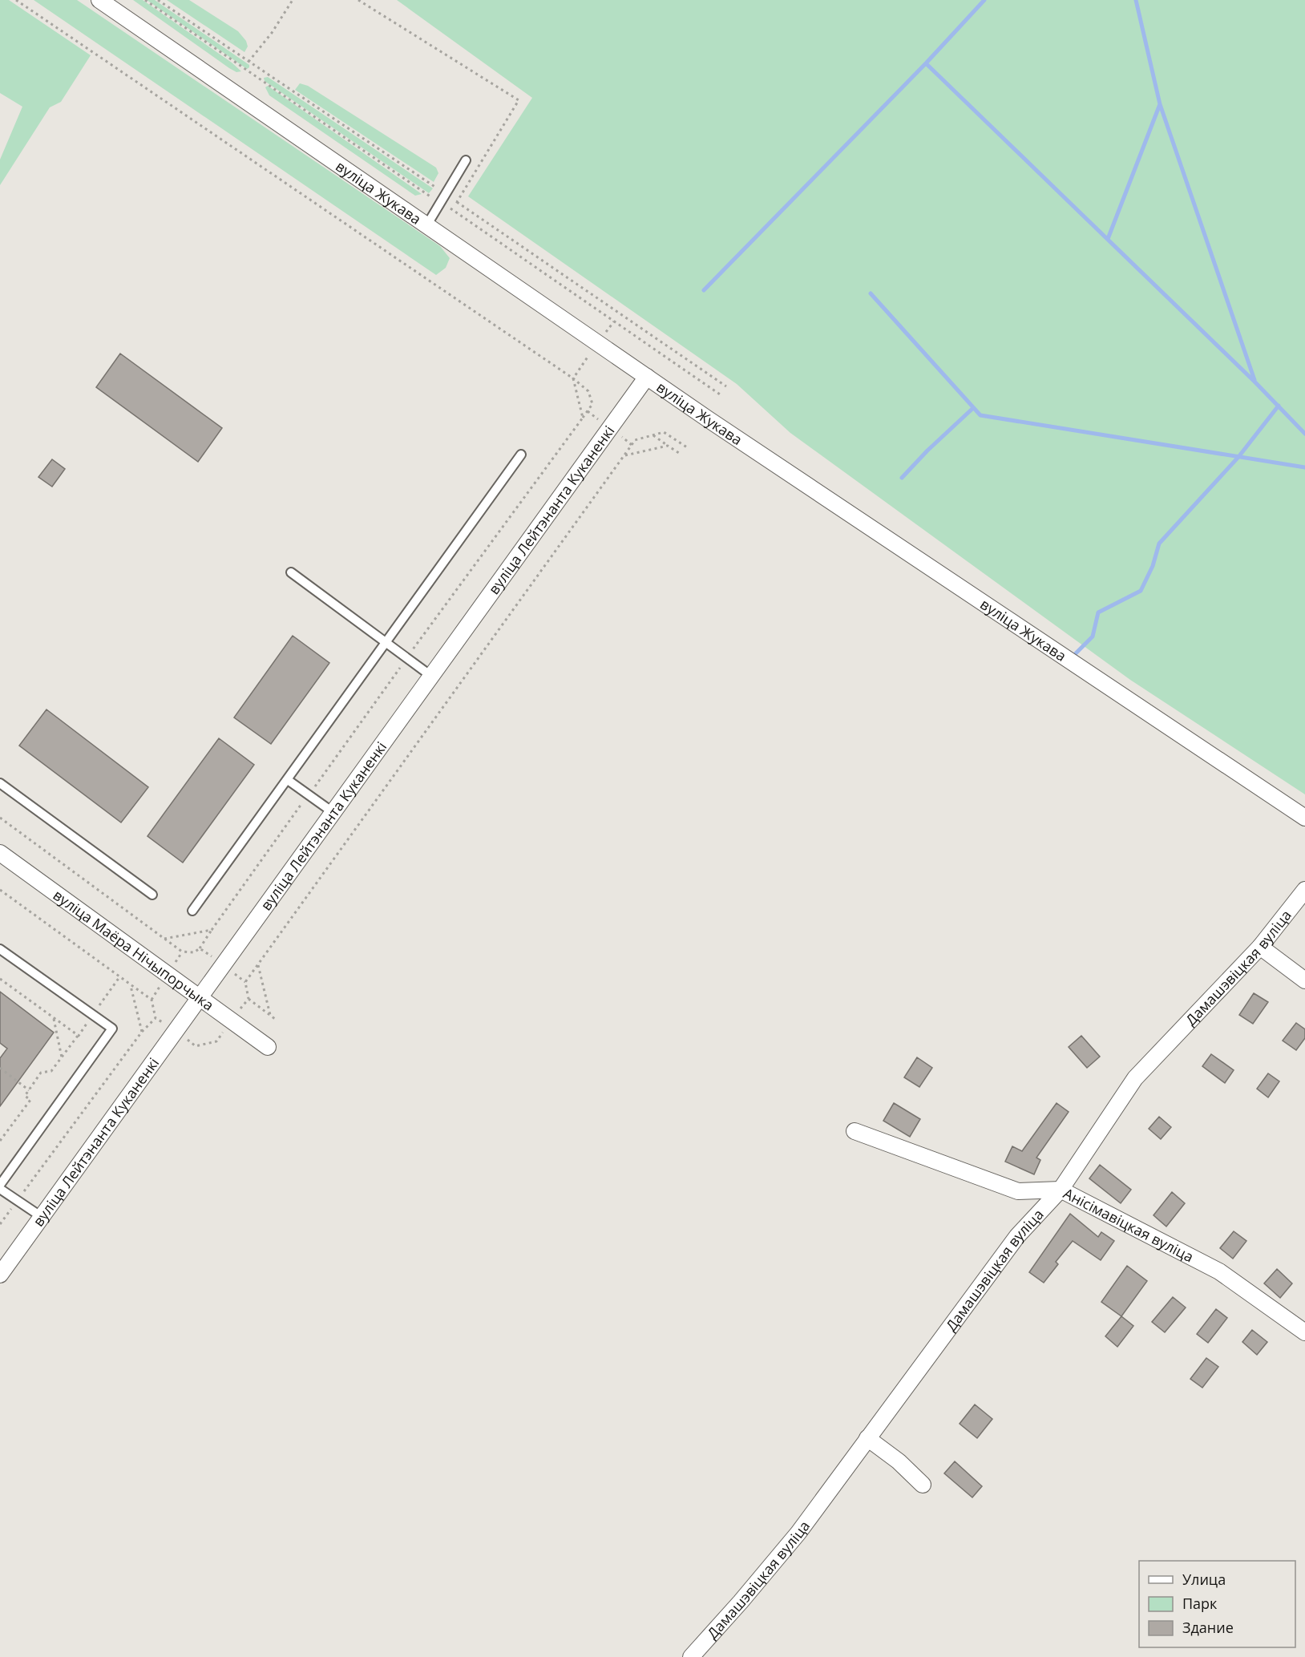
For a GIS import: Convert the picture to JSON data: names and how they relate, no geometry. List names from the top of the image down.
{
  "streets": {
    "street": [
      "вуліца Жукава",
      "вуліца Лейтэнанта Куканенкі",
      "вуліца Маёра Нічыпорчыка",
      "Дамашэвіцкая вуліца",
      "Анісімавіцкая вуліца"
    ]
  },
  "crossings": [
    ["вуліца Жукава", "вуліца Лейтэнанта Куканенкі"],
    ["вуліца Лейтэнанта Куканенкі", "вуліца Маёра Нічыпорчыка"],
    ["Дамашэвіцкая вуліца", "Анісімавіцкая вуліца"]
  ],
  "legend": ["Улица", "Парк", "Здание"]
}
